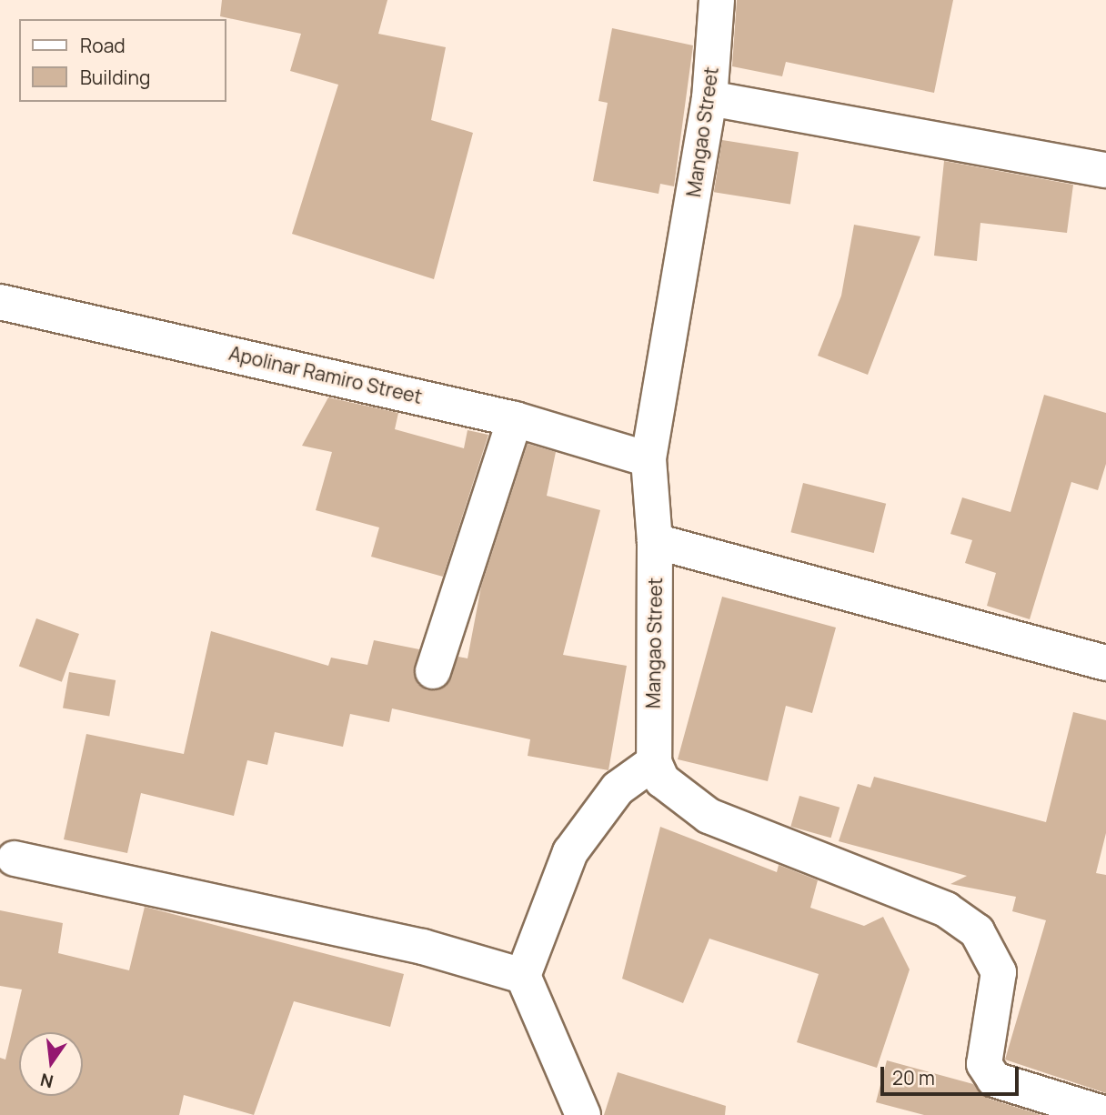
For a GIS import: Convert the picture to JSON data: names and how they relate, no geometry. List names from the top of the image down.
{
  "streets": {
    "street": ["Mangao Street", "Apolinar Ramiro Street"]
  },
  "crossings": [
    ["Mangao Street", "Apolinar Ramiro Street"]
  ],
  "legend": ["Road", "Building"],
  "scale_bar": "20 m",
  "north": "bottom"
}
